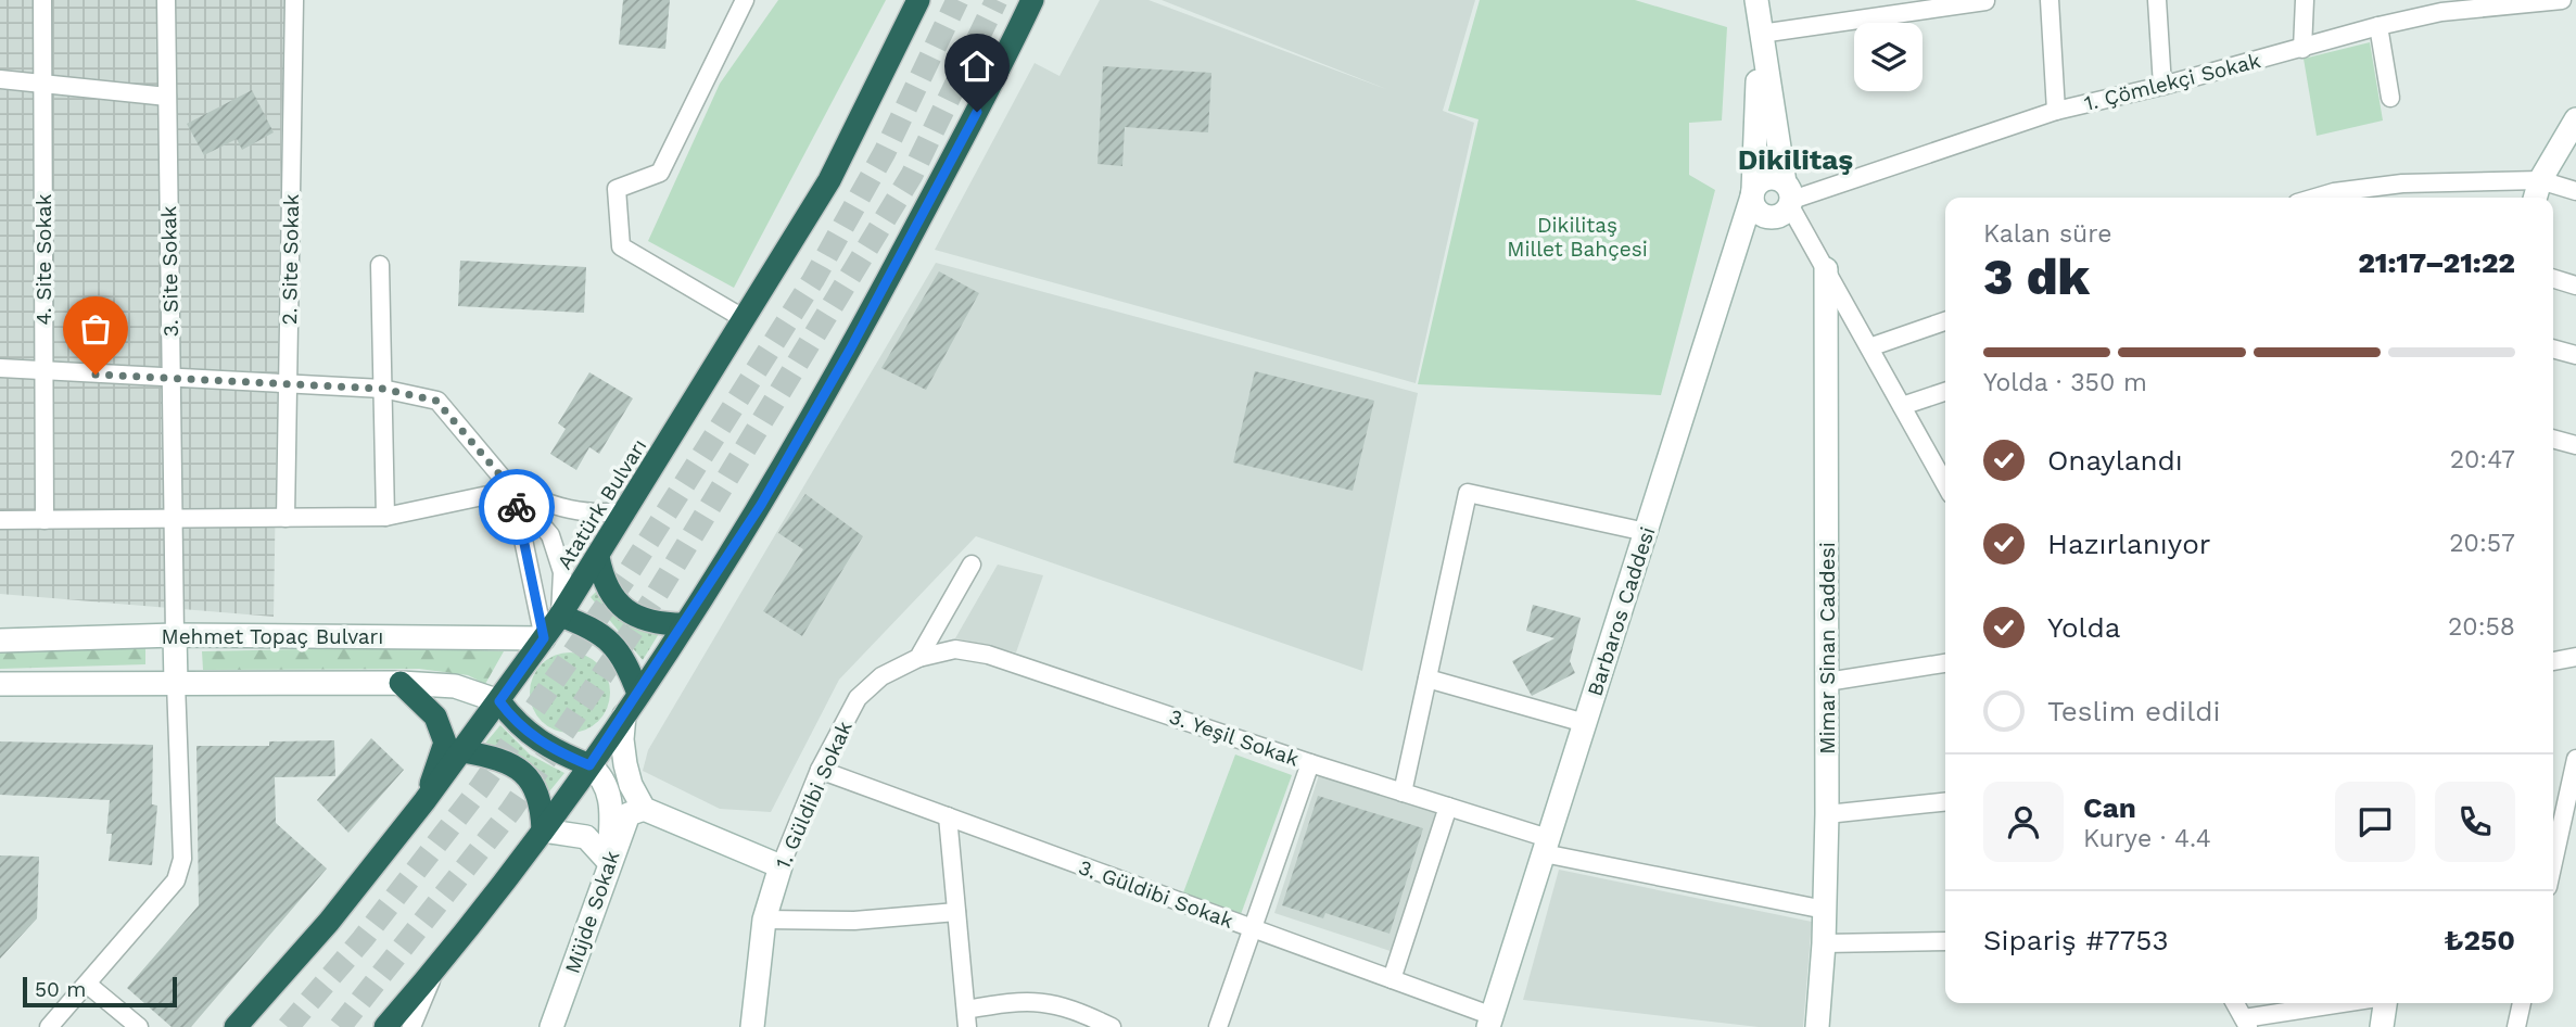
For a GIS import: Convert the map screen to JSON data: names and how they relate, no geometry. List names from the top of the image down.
{
  "streets": {
    "highway": ["Atatürk Bulvarı"],
    "street": [
      "1. Çömlekçi Sokak",
      "4. Site Sokak",
      "2. Site Sokak",
      "3. Site Sokak",
      "Barbaros Caddesi",
      "Mehmet Topaç Bulvarı",
      "Mimar Sinan Caddesi",
      "3. Yeşil Sokak",
      "1. Güldibi Sokak",
      "3. Güldibi Sokak",
      "Müjde Sokak"
    ]
  },
  "crossings": [
    ["1. Çömlekçi Sokak", "Barbaros Caddesi"],
    ["3. Site Sokak", "Mehmet Topaç Bulvarı"],
    ["Atatürk Bulvarı", "Mehmet Topaç Bulvarı"],
    ["Barbaros Caddesi", "3. Yeşil Sokak"],
    ["Barbaros Caddesi", "3. Güldibi Sokak"],
    ["Mimar Sinan Caddesi", "3. Yeşil Sokak"],
    ["3. Yeşil Sokak", "1. Güldibi Sokak"],
    ["1. Güldibi Sokak", "3. Güldibi Sokak"]
  ],
  "districts": ["Dikilitaş"],
  "parks": ["Dikilitaş Millet Bahçesi"],
  "scale_bar": "50 m",
  "page": {
    "heading": ["3 dk", "Kalan süre", "21:17–21:22"],
    "panel": [
      "Can",
      "Kurye · 4.4",
      "Sipariş #7753",
      "₺250"
    ],
    "bar": "Yolda · 350 m",
    "list": [
      ["Onaylandı", "20:47"],
      ["Hazırlanıyor", "20:57"],
      ["Yolda", "20:58"],
      "Teslim edildi"
    ],
    "scale": "50 m"
  }
}
